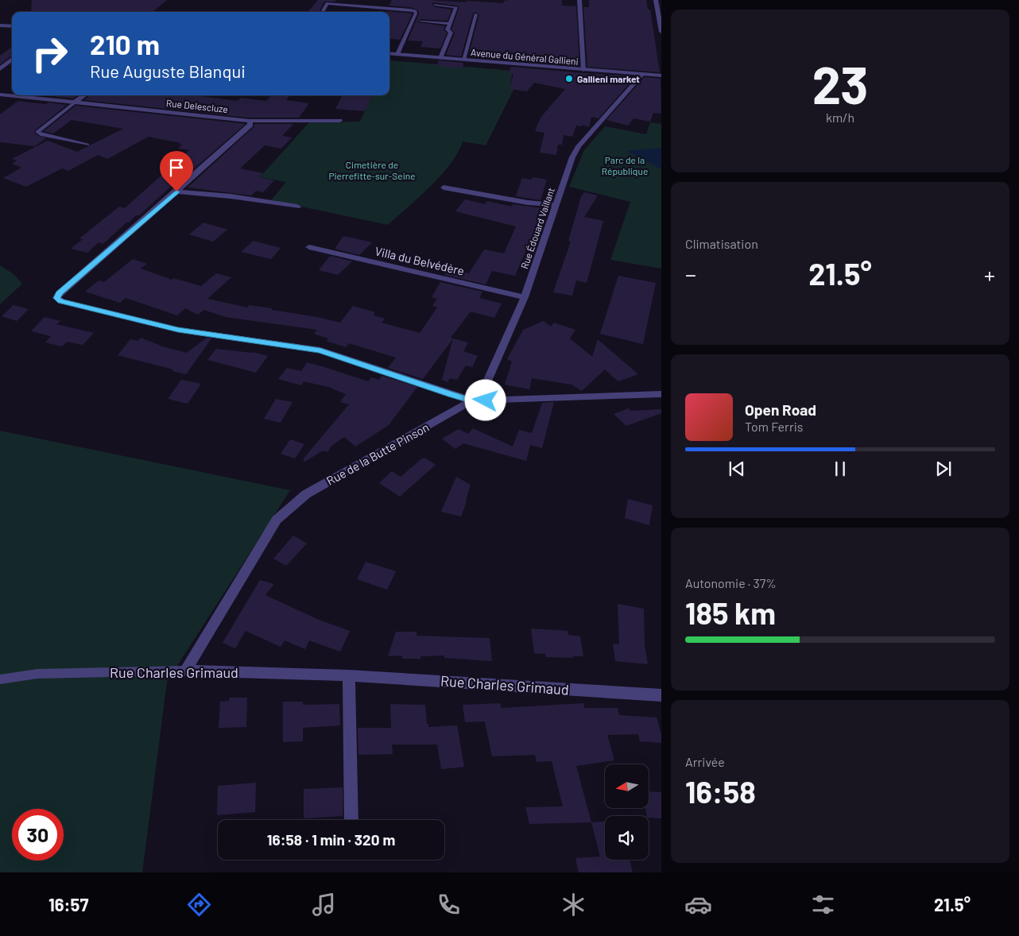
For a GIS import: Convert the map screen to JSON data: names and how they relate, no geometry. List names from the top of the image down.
{
  "streets": {
    "street": [
      "Avenue du Général Gallieni",
      "Rue Delescluze",
      "Rue Édouard Vaillant",
      "Villa du Belvédère",
      "Rue de la Butte Pinson",
      "Rue Charles Grimaud"
    ]
  },
  "crossings": [
    ["Avenue du Général Gallieni", "Rue Édouard Vaillant"],
    ["Rue Édouard Vaillant", "Villa du Belvédère"],
    ["Rue Édouard Vaillant", "Rue de la Butte Pinson"],
    ["Rue de la Butte Pinson", "Rue Charles Grimaud"]
  ],
  "parks": ["Parc de la République", "Cimetière de Pierrefitte-sur-Seine"],
  "places": ["Gallieni market"],
  "north": "left",
  "page": {
    "tile": [
      ["23", "km/h"],
      "Climatisation",
      ["Autonomie · 37%", "185 km"],
      ["Arrivée", "16:58"]
    ],
    "turn": ["210 m", "Rue Auguste Blanqui"],
    "heat": ["−", "21.5°", "+"],
    "song": ["Open Road", "Tom Ferris"],
    "limit": "30",
    "trip": "16:58 · 1 min · 320 m",
    "tabs": ["16:57", "21.5°"]
  }
}
